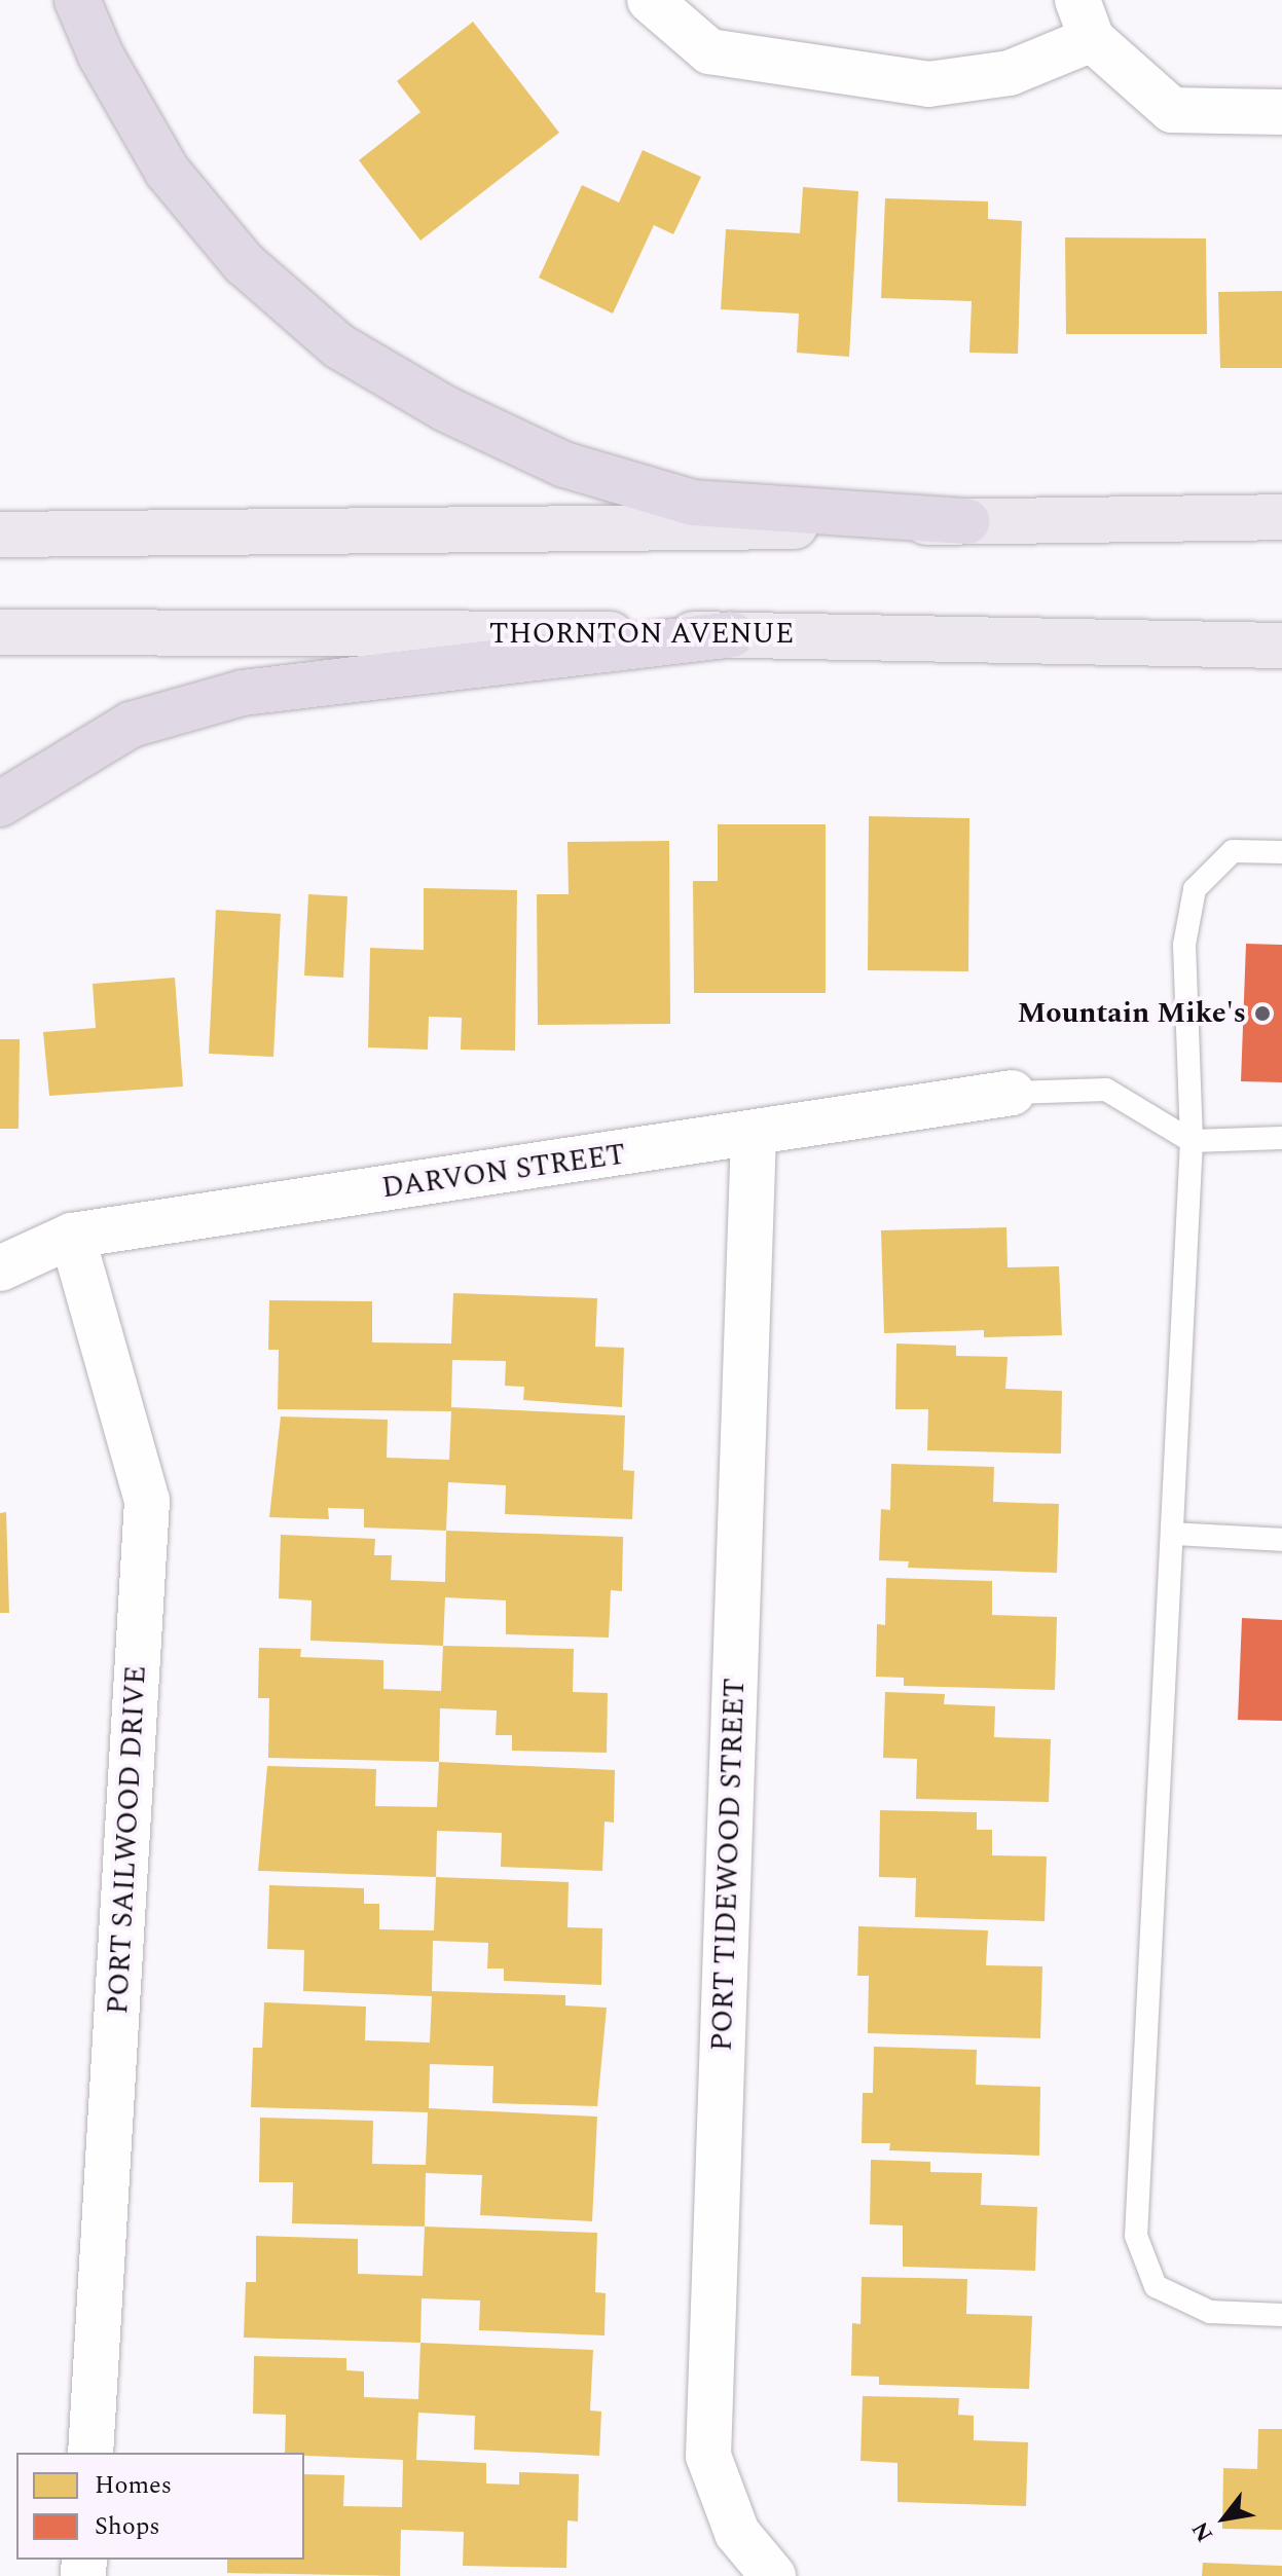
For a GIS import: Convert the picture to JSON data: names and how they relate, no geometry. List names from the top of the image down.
{
  "streets": {
    "main road": ["THORNTON AVENUE"],
    "street": ["DARVON STREET", "PORT SAILWOOD DRIVE", "PORT TIDEWOOD STREET"]
  },
  "crossings": [
    ["DARVON STREET", "PORT SAILWOOD DRIVE"],
    ["DARVON STREET", "PORT TIDEWOOD STREET"]
  ],
  "places": ["Mountain Mike's"],
  "legend": ["Homes", "Shops"],
  "north": "bottom left"
}
